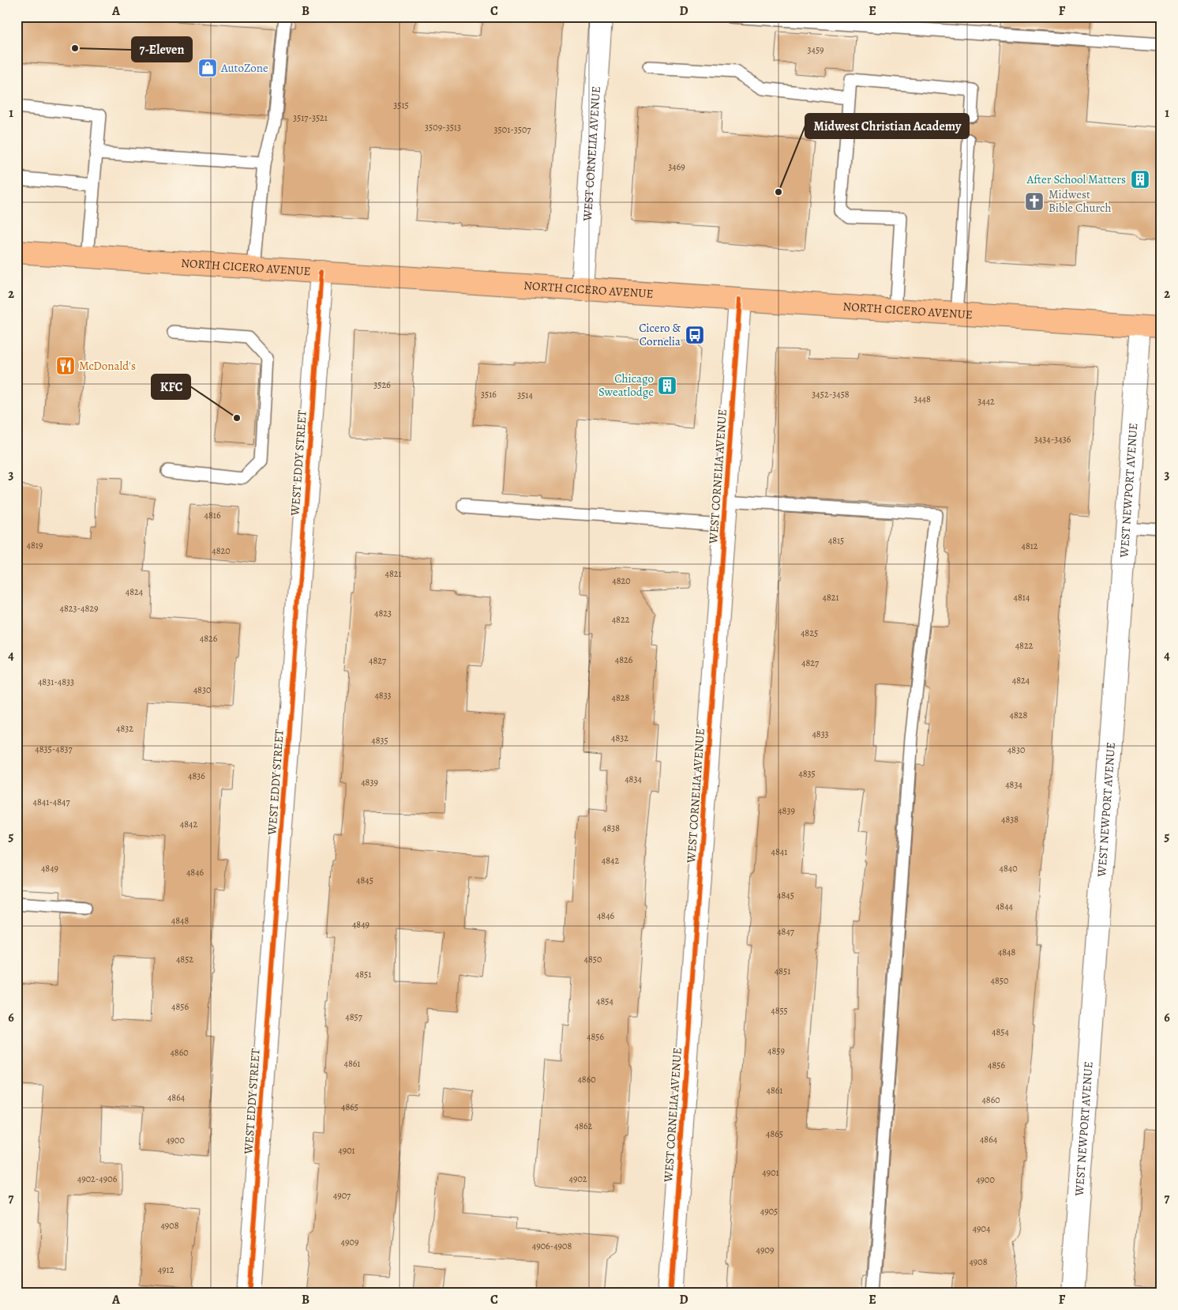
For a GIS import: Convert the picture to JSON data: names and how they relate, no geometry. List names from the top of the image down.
{
  "streets": {
    "main road": ["NORTH CICERO AVENUE"],
    "street": ["WEST CORNELIA AVENUE", "WEST EDDY STREET", "WEST NEWPORT AVENUE"]
  },
  "crossings": [
    ["WEST CORNELIA AVENUE", "NORTH CICERO AVENUE"],
    ["NORTH CICERO AVENUE", "WEST EDDY STREET"],
    ["NORTH CICERO AVENUE", "WEST NEWPORT AVENUE"]
  ],
  "places": {
    "other": ["7-Eleven", "Midwest Christian Academy", "KFC"],
    "shop": ["AutoZone"],
    "building": ["After School Matters", "Chicago Sweatlodge"],
    "church": ["Midwest Bible Church"],
    "bus stop": ["Cicero & Cornelia"],
    "restaurant": ["McDonald's"]
  },
  "house_numbers": [
    "3459",
    "3515",
    "3517-3521",
    "3509-3513",
    "3501-3507",
    "3469",
    "3526",
    "3516",
    "3452-3458",
    "3514",
    "3448",
    "3442",
    "3434-3436",
    "4816",
    "4815",
    "4819",
    "4812",
    "4820",
    "4821",
    "4820",
    "4824",
    "4821",
    "4814",
    "4823-4829",
    "4823",
    "4822",
    "4825",
    "4826",
    "4822",
    "4826",
    "4827",
    "4827",
    "4824",
    "4831-4833",
    "4830",
    "4833",
    "4828",
    "4828",
    "4832",
    "4833",
    "4832",
    "4835",
    "4835-4837",
    "4830",
    "4835",
    "4836",
    "4834",
    "4839",
    "4834",
    "4841-4847",
    "4839",
    "4838",
    "4842",
    "4838",
    "4841",
    "4842",
    "4849",
    "4840",
    "4846",
    "4845",
    "4845",
    "4844",
    "4846",
    "4848",
    "4849",
    "4847",
    "4848",
    "4852",
    "4850",
    "4851",
    "4851",
    "4850",
    "4854",
    "4856",
    "4855",
    "4857",
    "4854",
    "4856",
    "4859",
    "4860",
    "4861",
    "4856",
    "4860",
    "4861",
    "4864",
    "4860",
    "4865",
    "4862",
    "4865",
    "4864",
    "4900",
    "4901",
    "4901",
    "4902-4906",
    "4902",
    "4900",
    "4907",
    "4905",
    "4908",
    "4904",
    "4909",
    "4906-4908",
    "4909",
    "4908",
    "4912"
  ],
  "grid": {
    "columns": [
      "A",
      "B",
      "C",
      "D",
      "E",
      "F"
    ],
    "rows": [
      "1",
      "2",
      "3",
      "4",
      "5",
      "6",
      "7"
    ]
  }
}
